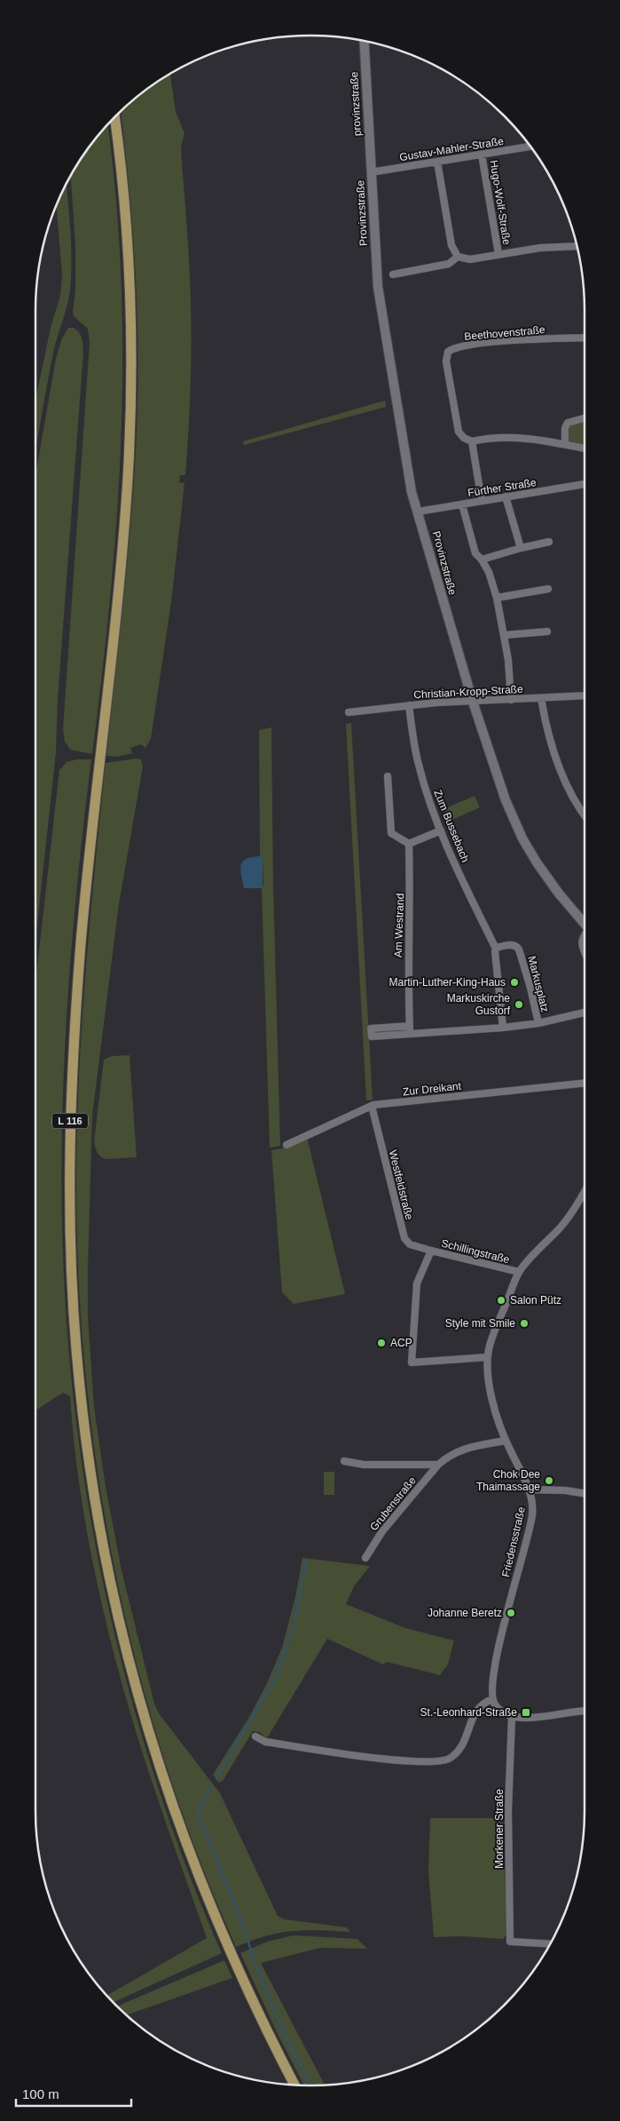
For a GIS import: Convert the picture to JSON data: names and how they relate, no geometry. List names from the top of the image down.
{
  "streets": {
    "main road": ["L 116"],
    "street": [
      "provinzstraße",
      "Gustav-Mahler-Straße",
      "Hugo-Wolf-Straße",
      "Provinzstraße",
      "Beethovenstraße",
      "Fürther Straße",
      "Christian-Kropp-Straße",
      "Zum Bussebach",
      "Am Westrand",
      "Markusplatz",
      "Zur Dreikant",
      "Westfeldstraße",
      "Schillingstraße",
      "Grubenstraße",
      "Friedensstraße",
      "Morkener Straße"
    ]
  },
  "crossings": [
    ["provinzstraße", "Gustav-Mahler-Straße"],
    ["provinzstraße", "Provinzstraße"],
    ["Gustav-Mahler-Straße", "Hugo-Wolf-Straße"],
    ["Gustav-Mahler-Straße", "Provinzstraße"],
    ["Provinzstraße", "Fürther Straße"],
    ["Provinzstraße", "Christian-Kropp-Straße"],
    ["Christian-Kropp-Straße", "Zum Bussebach"],
    ["Zum Bussebach", "Markusplatz"],
    ["Zur Dreikant", "Westfeldstraße"],
    ["Westfeldstraße", "Schillingstraße"],
    ["Schillingstraße", "Friedensstraße"],
    ["Grubenstraße", "Friedensstraße"]
  ],
  "places": {
    "other": [
      "Martin-Luther-King-Haus",
      "Markuskirche Gustorf",
      "Salon Pütz",
      "Style mit Smile",
      "ACP",
      "Chok Dee Thaimassage",
      "Johanne Beretz"
    ],
    "transit": ["St.-Leonhard-Straße"]
  },
  "scale_bar": "100 m"
}
